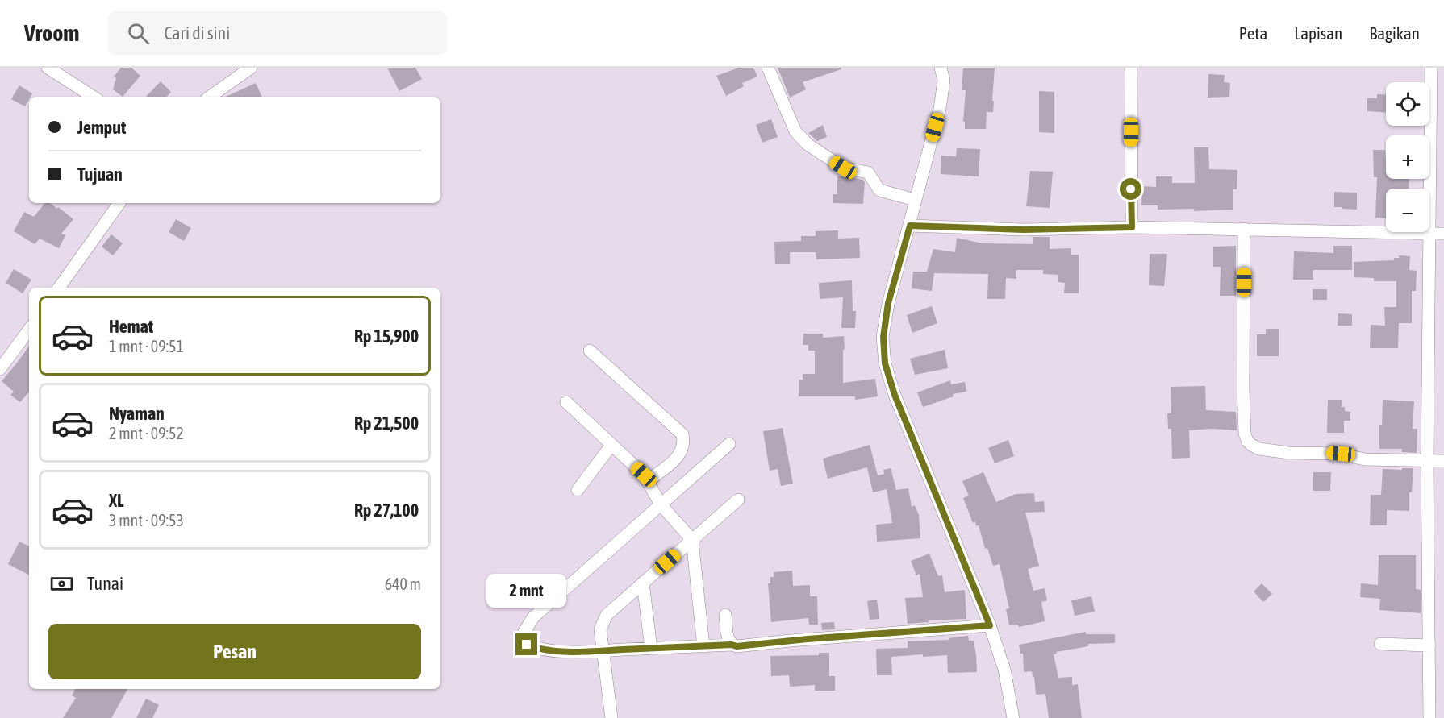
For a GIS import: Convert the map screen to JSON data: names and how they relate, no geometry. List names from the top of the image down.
{
  "page": {
    "header": "Vroom",
    "search": "Cari di sini",
    "nav": ["Peta", "Lapisan", "Bagikan"],
    "map_buttons": ["+", "−"],
    "banner": ["Jemput", "Tujuan"],
    "list": [
      {
        "name": "Hemat",
        "note": "1 mnt · 09:51",
        "value": "Rp 15,900"
      },
      {
        "name": "Nyaman",
        "note": "2 mnt · 09:52",
        "value": "Rp 21,500"
      },
      {
        "name": "XL",
        "note": "3 mnt · 09:53",
        "value": "Rp 27,100"
      }
    ],
    "pay": ["Tunai", "640 m"],
    "bubble": "2 mnt",
    "buttons": "Pesan"
  }
}
